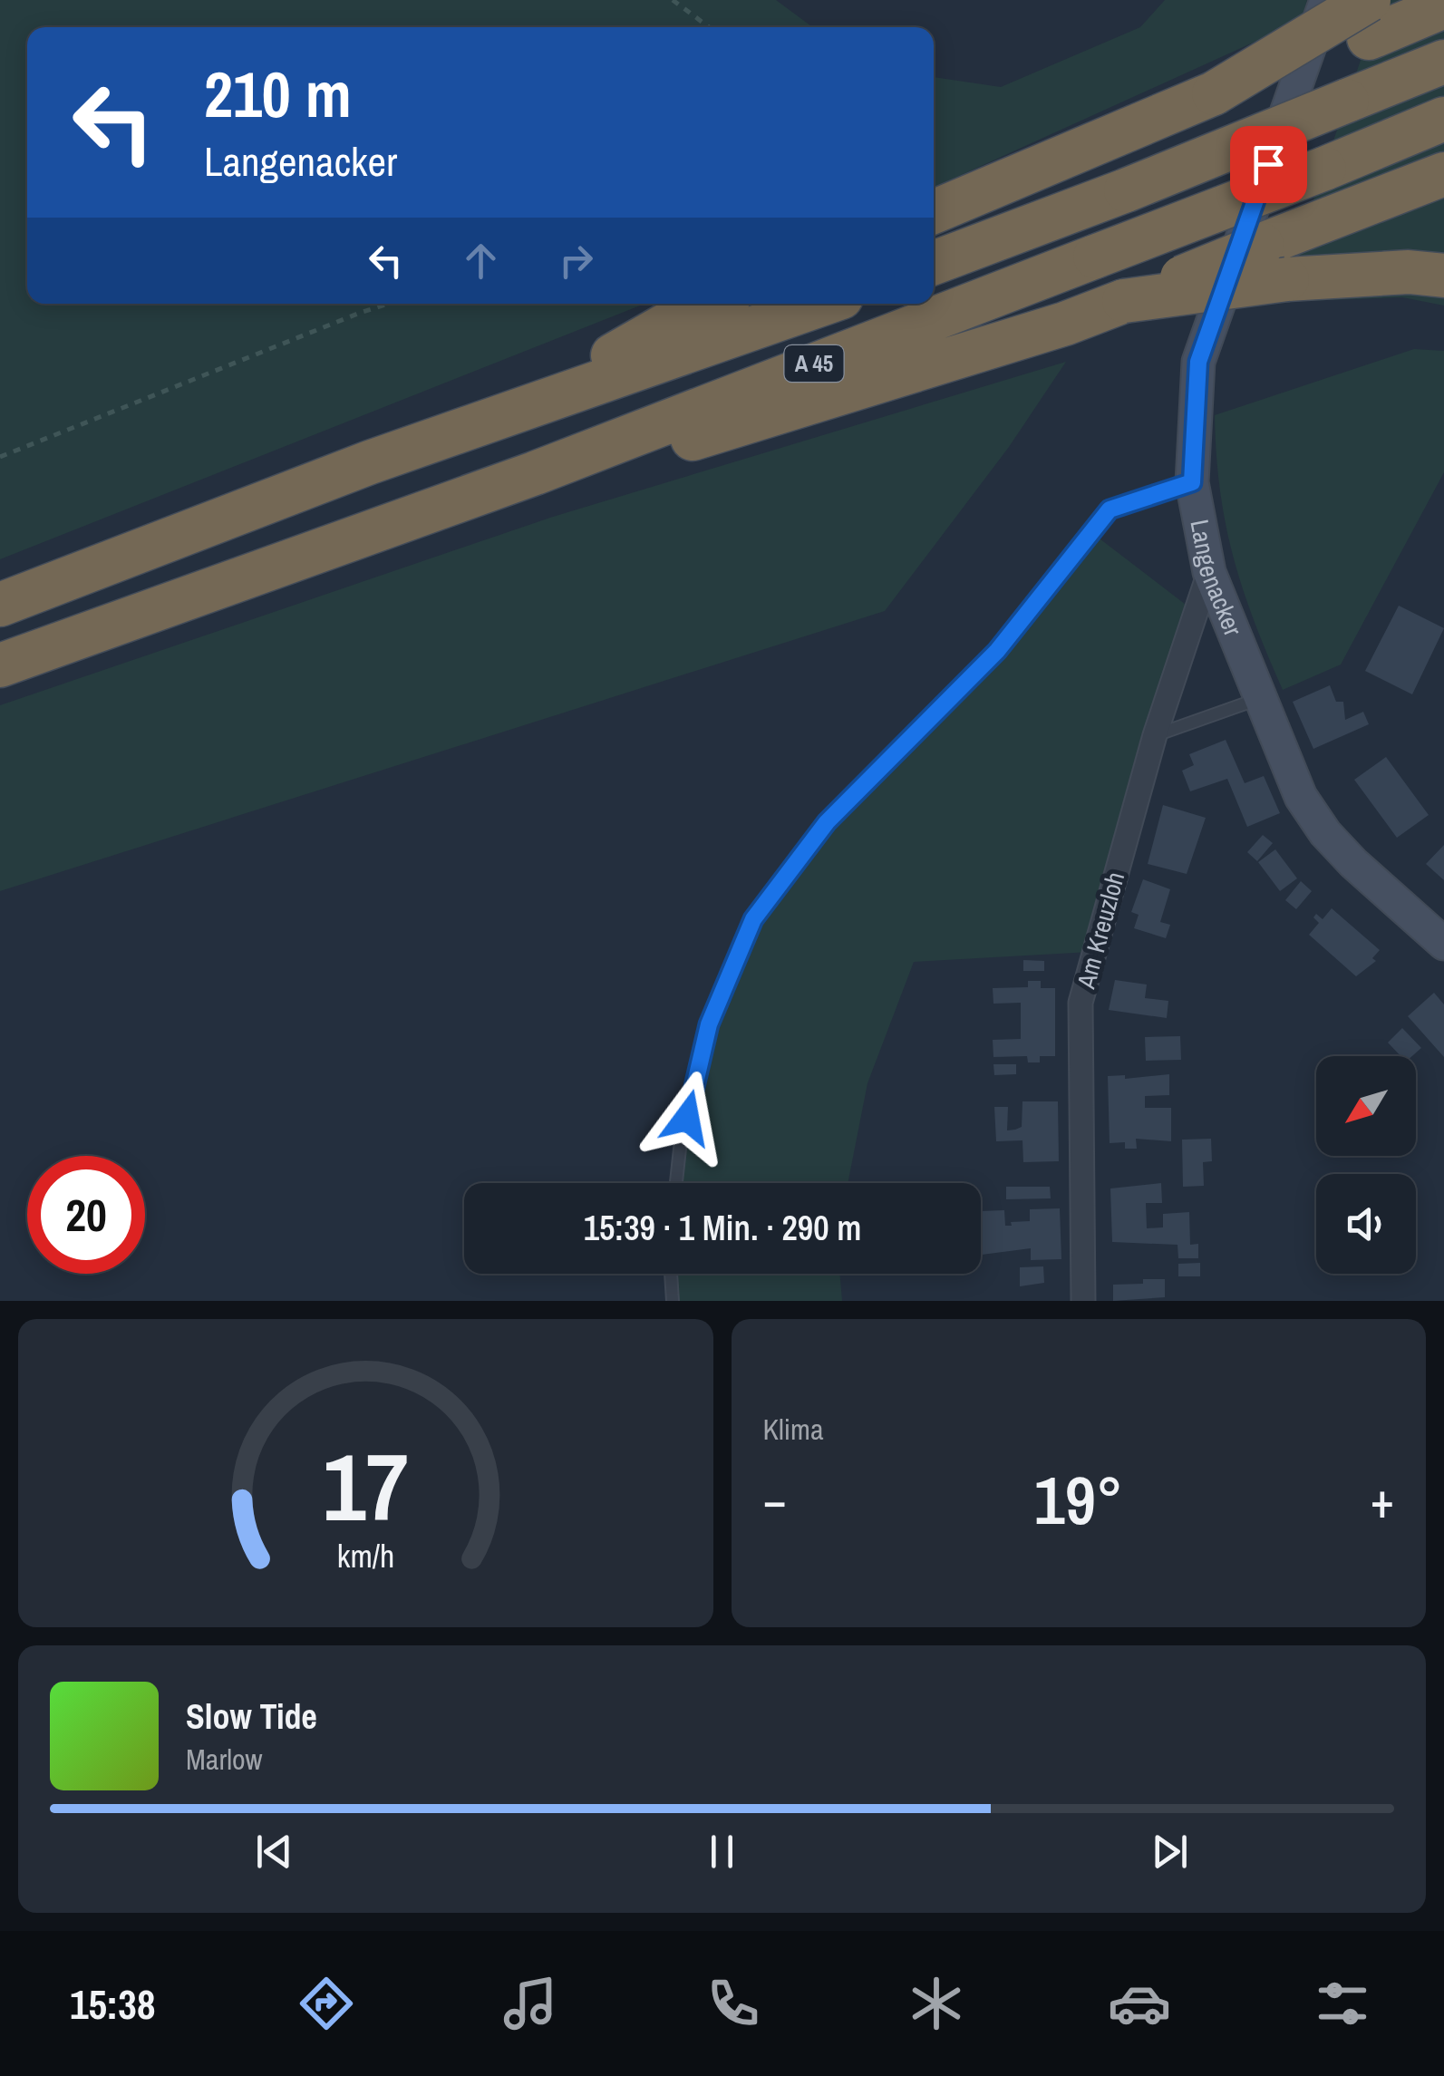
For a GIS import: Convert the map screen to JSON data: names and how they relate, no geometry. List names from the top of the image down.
{
  "streets": {
    "highway": ["A 45"],
    "street": ["Langenacker", "Am Kreuzloh"]
  },
  "crossings": [
    ["Langenacker", "Am Kreuzloh"]
  ],
  "north": "bottom left",
  "page": {
    "turn": ["210 m", "Langenacker"],
    "limit": "20",
    "trip": "15:39 · 1 Min. · 290 m",
    "tile": "Klima",
    "heat": ["−", "19°", "+"],
    "song": ["Slow Tide", "Marlow"],
    "tabs": "15:38",
    "gauge": ["17", "km/h"]
  }
}
